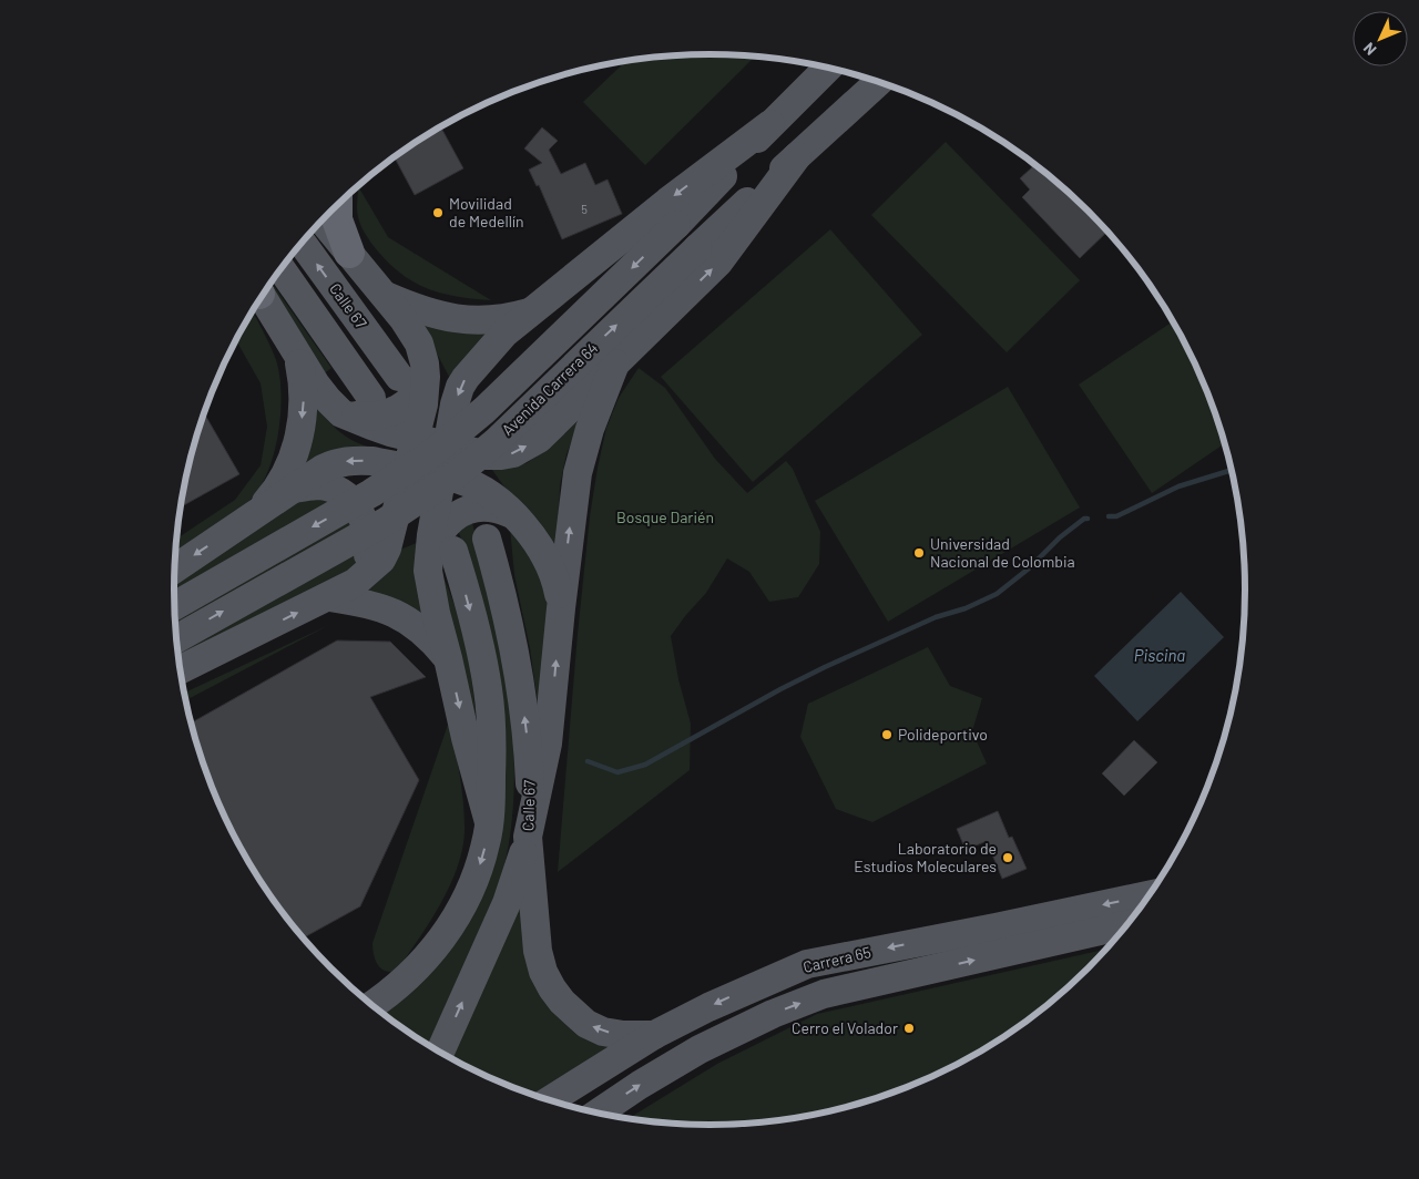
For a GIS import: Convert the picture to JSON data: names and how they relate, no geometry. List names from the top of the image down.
{
  "streets": {
    "main road": ["Calle 67", "Avenida Carrera 64", "Carrera 65"]
  },
  "water": ["Piscina"],
  "parks": ["Bosque Darién"],
  "places": [
    "Movilidad de Medellín",
    "Universidad Nacional de Colombia",
    "Polideportivo",
    "Laboratorio de Estudios Moleculares",
    "Cerro el Volador"
  ],
  "house_numbers": ["5"],
  "north": "bottom left"
}
